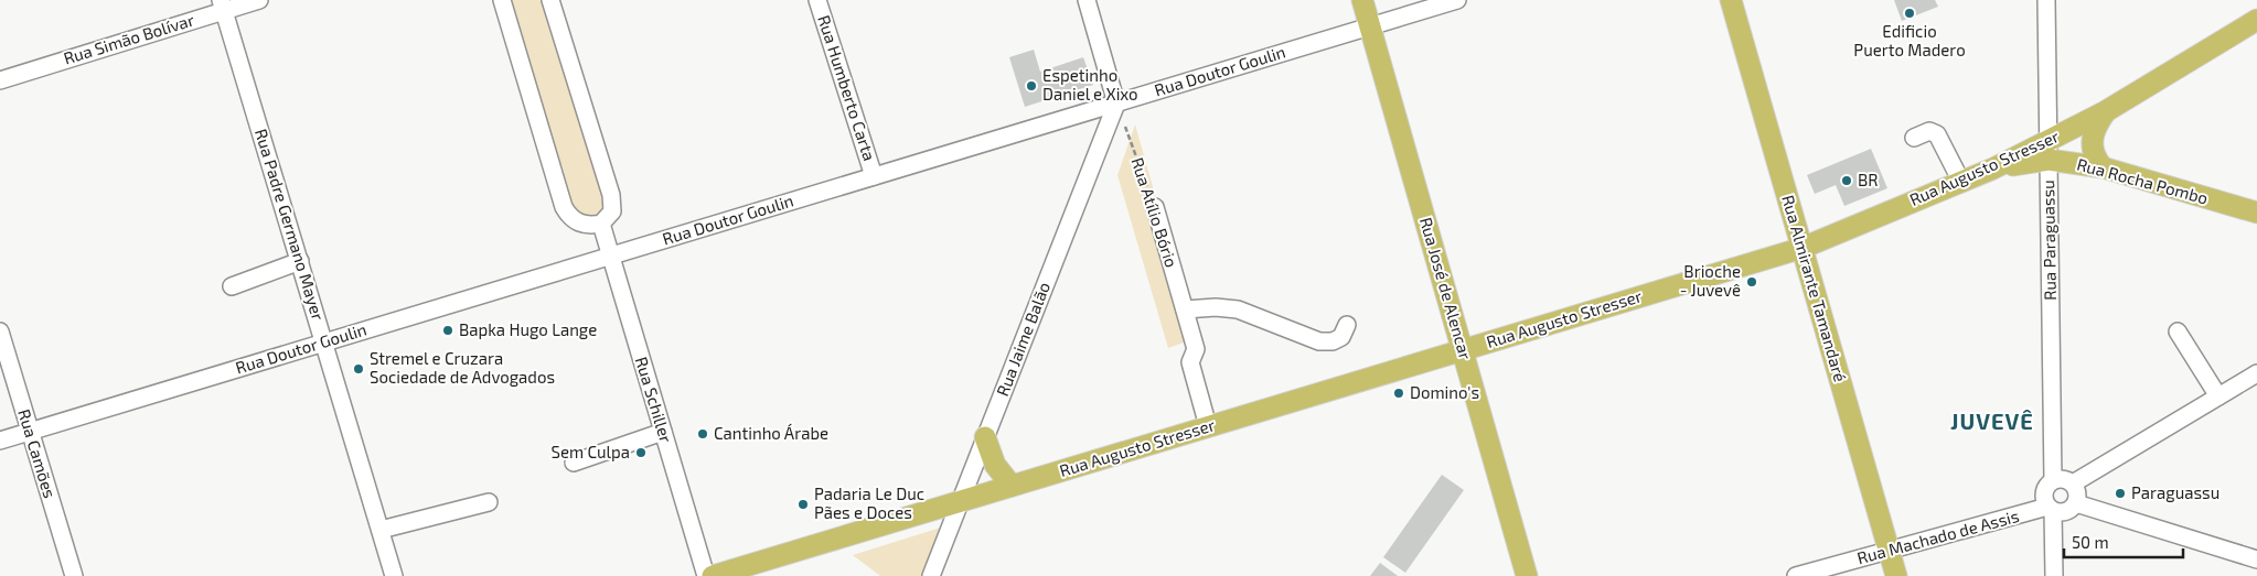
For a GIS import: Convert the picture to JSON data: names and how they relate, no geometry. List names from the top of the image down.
{
  "streets": {
    "main road": [
      "Rua Augusto Stresser",
      "Rua Rocha Pombo",
      "Rua José de Alencar",
      "Rua Almirante Tamandaré"
    ],
    "street": [
      "Rua Simão Bolívar",
      "Rua Doutor Goulin",
      "Rua Humberto Carta",
      "Rua Atílio Bório",
      "Rua Padre Germano Mayer",
      "Rua Paraguassu",
      "Rua Jaime Balão",
      "Rua Schiller",
      "Rua Camões",
      "Rua Machado de Assis"
    ]
  },
  "crossings": [
    ["Rua Simão Bolívar", "Rua Padre Germano Mayer"],
    ["Rua Doutor Goulin", "Rua Humberto Carta"],
    ["Rua Doutor Goulin", "Rua Atílio Bório"],
    ["Rua Doutor Goulin", "Rua Padre Germano Mayer"],
    ["Rua Doutor Goulin", "Rua José de Alencar"],
    ["Rua Doutor Goulin", "Rua Jaime Balão"],
    ["Rua Doutor Goulin", "Rua Schiller"],
    ["Rua Doutor Goulin", "Rua Camões"],
    ["Rua Augusto Stresser", "Rua Rocha Pombo"],
    ["Rua Augusto Stresser", "Rua Atílio Bório"],
    ["Rua Augusto Stresser", "Rua Paraguassu"],
    ["Rua Augusto Stresser", "Rua José de Alencar"],
    ["Rua Augusto Stresser", "Rua Almirante Tamandaré"],
    ["Rua Augusto Stresser", "Rua Jaime Balão"],
    ["Rua Rocha Pombo", "Rua Paraguassu"],
    ["Rua Atílio Bório", "Rua Jaime Balão"],
    ["Rua Paraguassu", "Rua Machado de Assis"],
    ["Rua Almirante Tamandaré", "Rua Machado de Assis"]
  ],
  "districts": ["JUVEVÊ"],
  "places": [
    "Edificio Puerto Madero",
    "Espetinho Daniel e Xixo",
    "BR",
    "Brioche - Juvevê",
    "Bapka Hugo Lange",
    "Stremel e Cruzara Sociedade de Advogados",
    "Domino's",
    "Cantinho Árabe",
    "Sem Culpa",
    "Paraguassu",
    "Padaria Le Duc Pães e Doces"
  ],
  "scale_bar": "50 m"
}
